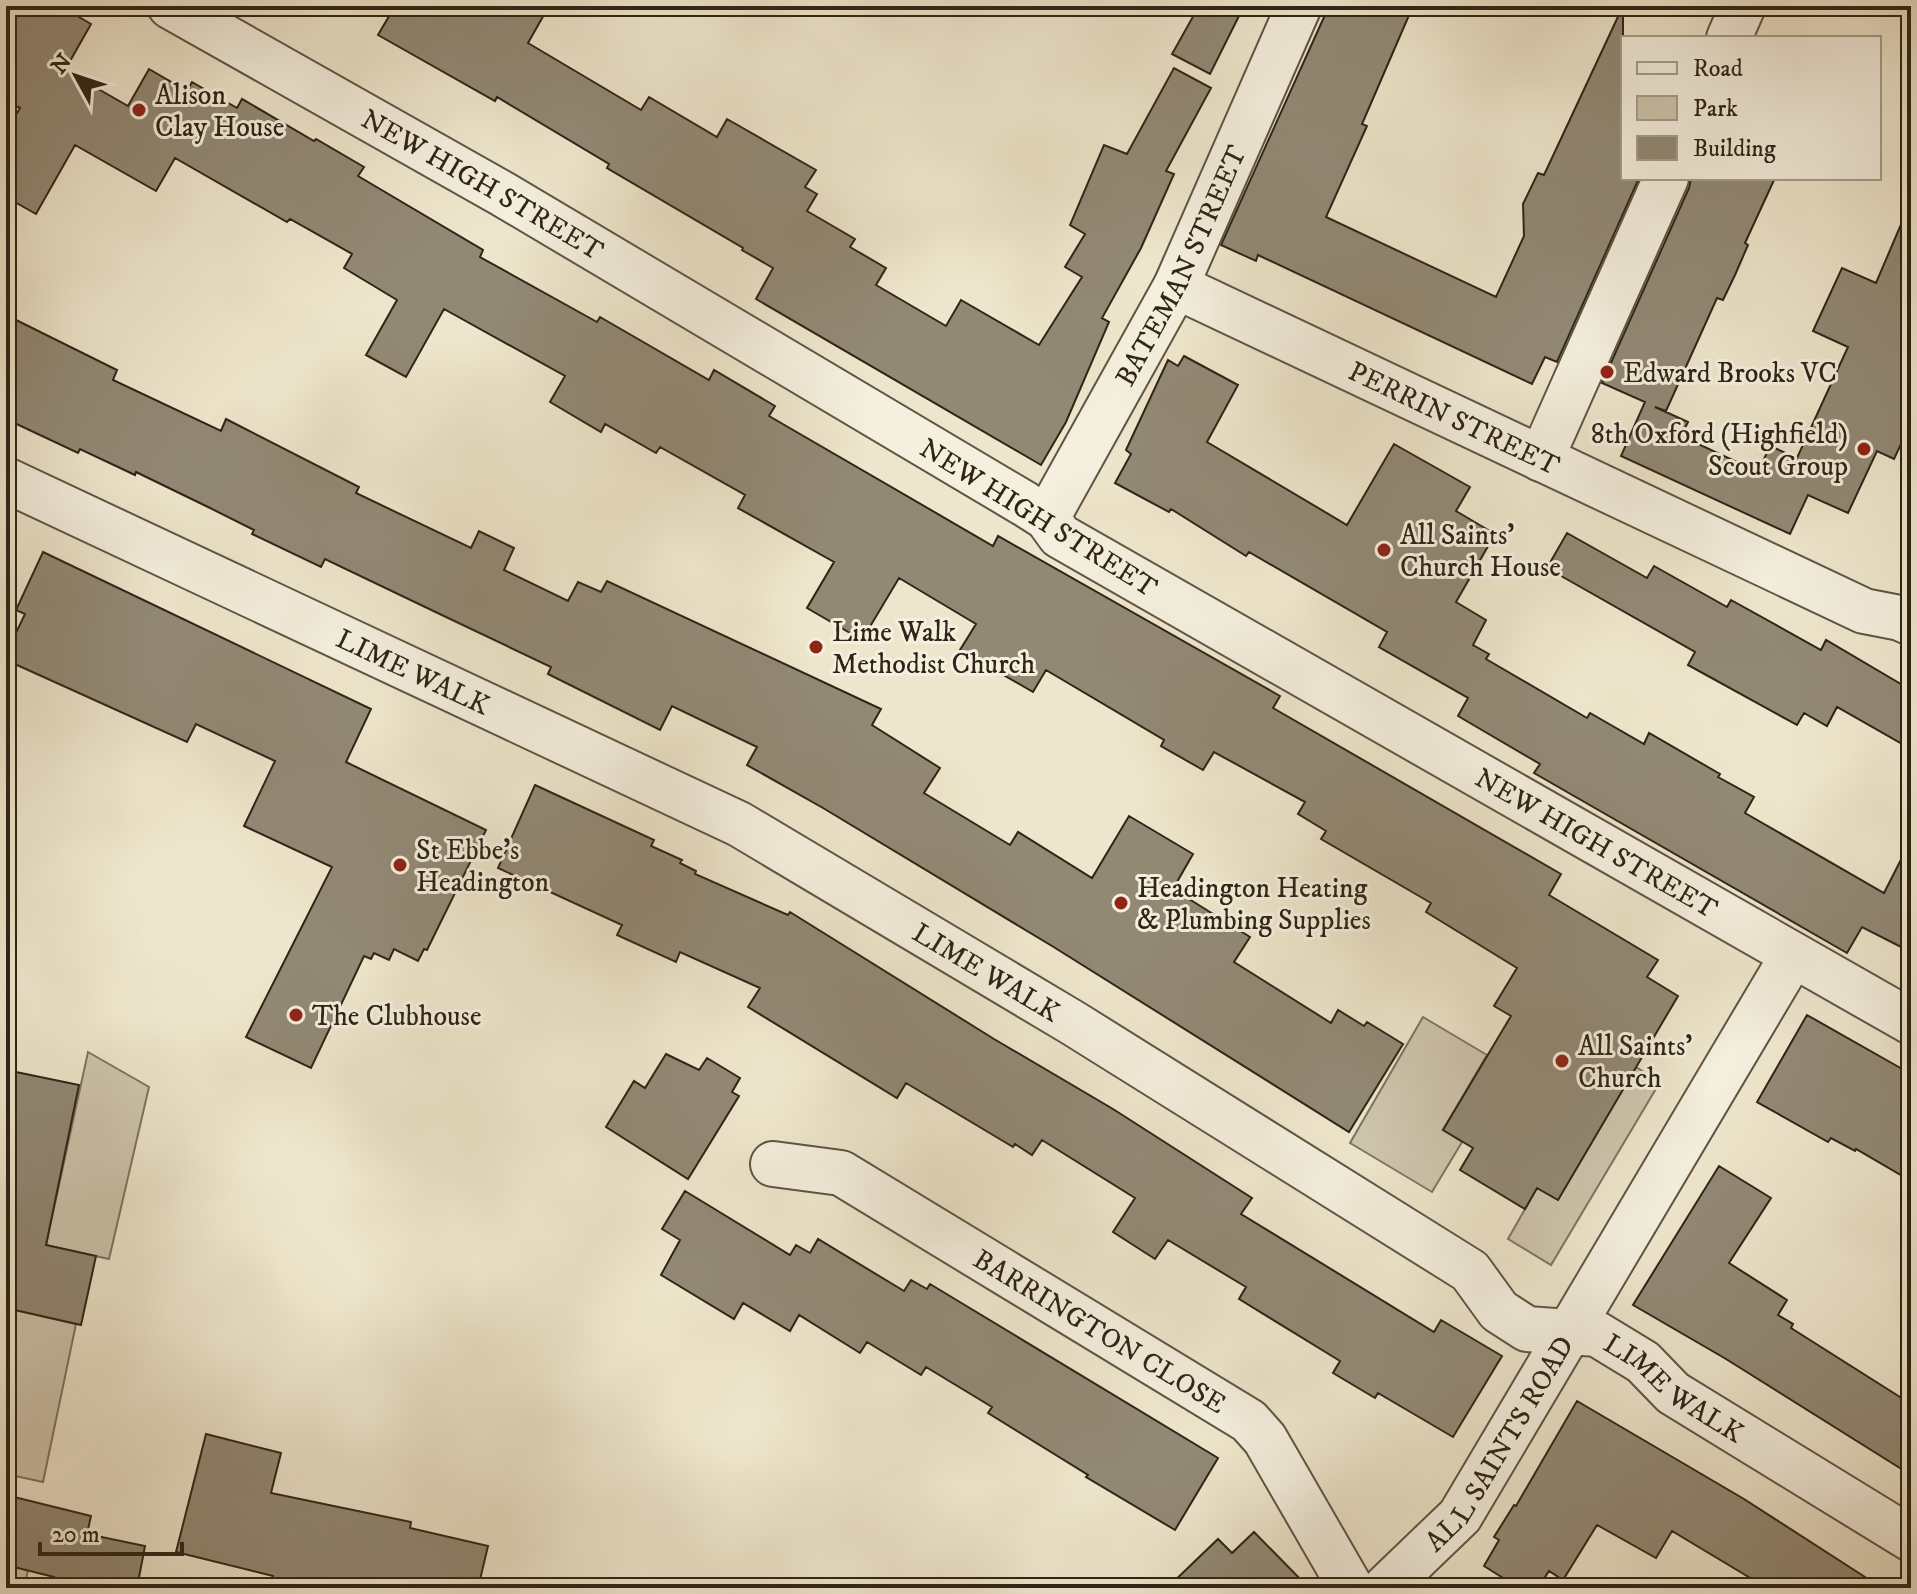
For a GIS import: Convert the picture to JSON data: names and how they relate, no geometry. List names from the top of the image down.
{
  "streets": {
    "street": [
      "NEW HIGH STREET",
      "BATEMAN STREET",
      "PERRIN STREET",
      "LIME WALK",
      "BARRINGTON CLOSE",
      "ALL SAINTS ROAD"
    ]
  },
  "crossings": [
    ["NEW HIGH STREET", "BATEMAN STREET"],
    ["NEW HIGH STREET", "ALL SAINTS ROAD"],
    ["BATEMAN STREET", "PERRIN STREET"],
    ["LIME WALK", "ALL SAINTS ROAD"]
  ],
  "places": [
    "Alison Clay House",
    "Edward Brooks VC",
    "8th Oxford (Highfield) Scout Group",
    "All Saints' Church House",
    "Lime Walk Methodist Church",
    "St Ebbe's Headington",
    "Headington Heating & Plumbing Supplies",
    "The Clubhouse",
    "All Saints' Church"
  ],
  "legend": ["Road", "Park", "Building"],
  "scale_bar": "20 m",
  "north": "top left"
}
